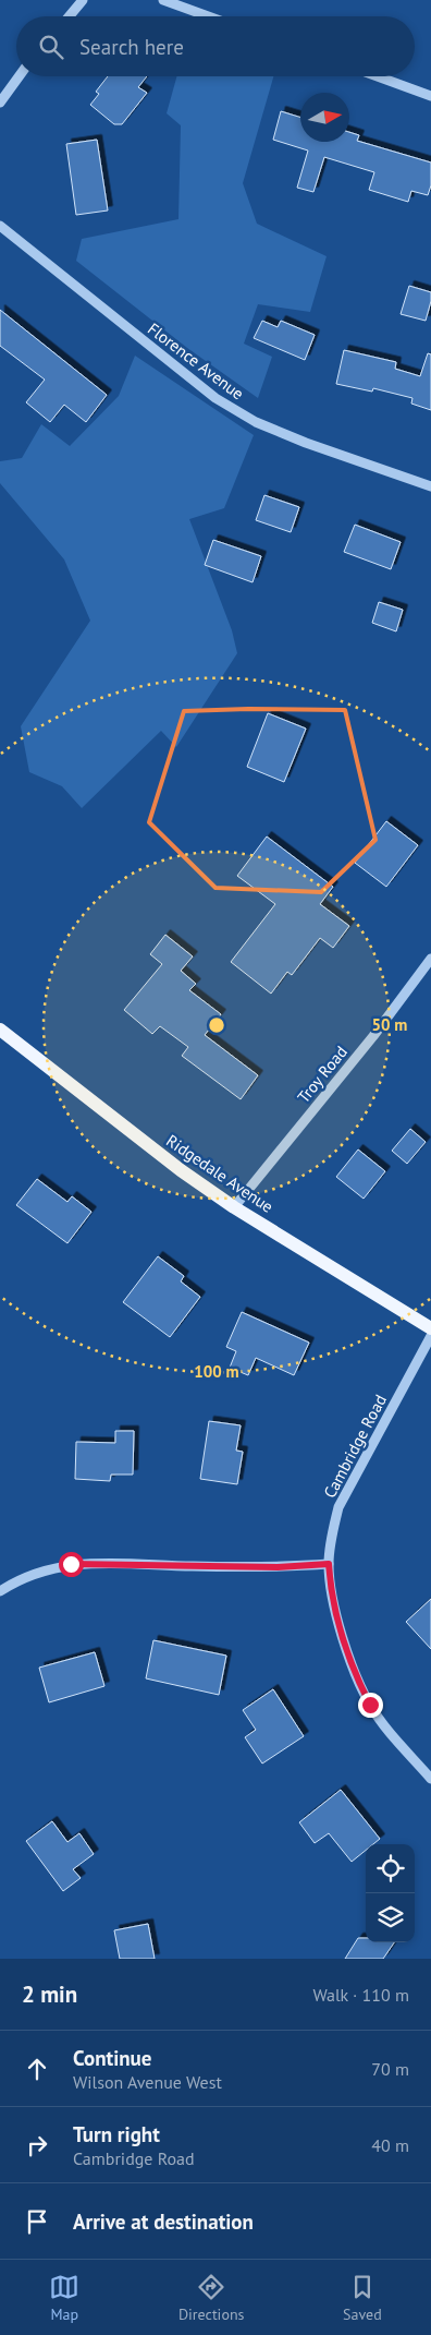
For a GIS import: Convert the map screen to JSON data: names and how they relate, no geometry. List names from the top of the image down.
{
  "streets": {
    "main road": ["Ridgedale Avenue"],
    "street": ["Florence Avenue", "Troy Road", "Cambridge Road"]
  },
  "crossings": [
    ["Troy Road", "Ridgedale Avenue"]
  ],
  "north": "right",
  "page": {
    "search": "Search here",
    "heading": ["2 min", "Walk · 110 m"],
    "list": [
      ["Continue", "Wilson Avenue West", "70 m"],
      ["Turn right", "Cambridge Road", "40 m"],
      "Arrive at destination"
    ],
    "nav": ["Map", "Directions", "Saved"]
  },
  "rings": ["50 m", "100 m"]
}
